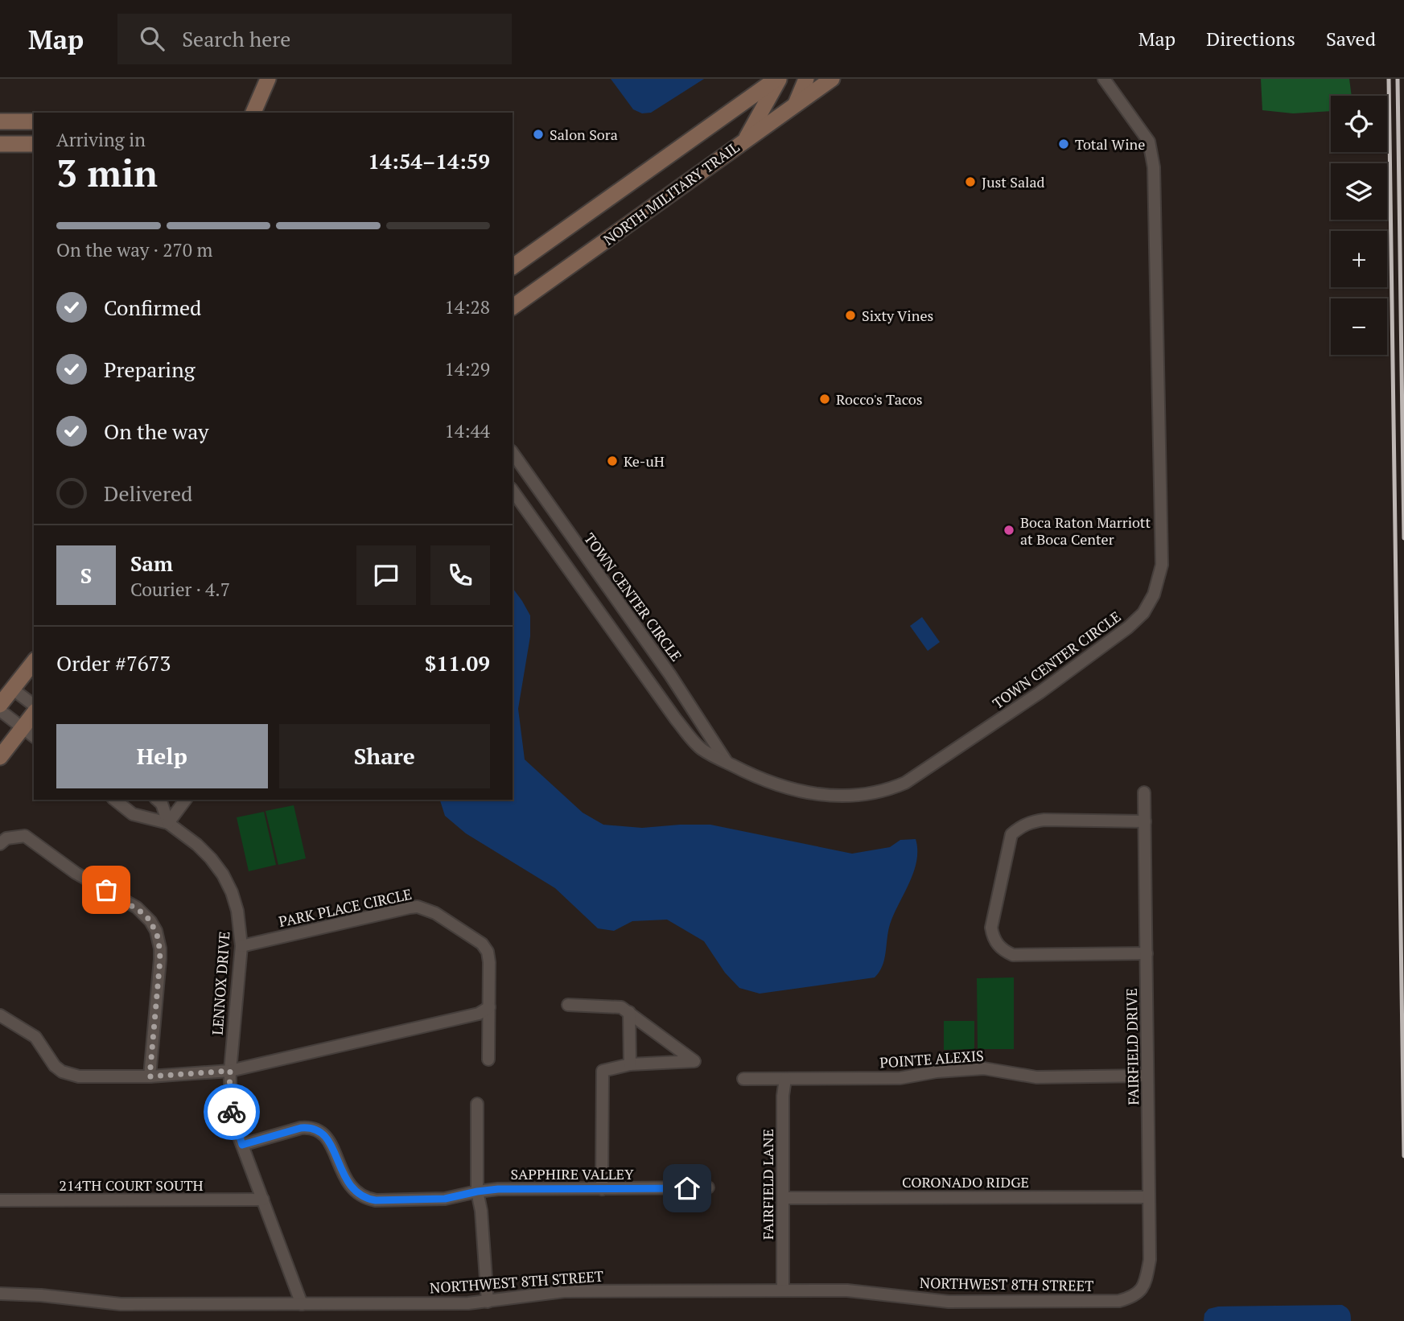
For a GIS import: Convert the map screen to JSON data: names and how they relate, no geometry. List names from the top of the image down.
{
  "streets": {
    "main road": ["NORTH MILITARY TRAIL"],
    "street": [
      "TOWN CENTER CIRCLE",
      "PARK PLACE CIRCLE",
      "LENNOX DRIVE",
      "FAIRFIELD DRIVE",
      "POINTE ALEXIS",
      "SAPPHIRE VALLEY",
      "CORONADO RIDGE",
      "FAIRFIELD LANE",
      "214TH COURT SOUTH",
      "NORTHWEST 8TH STREET"
    ]
  },
  "crossings": [
    ["PARK PLACE CIRCLE", "LENNOX DRIVE"],
    ["LENNOX DRIVE", "SAPPHIRE VALLEY"],
    ["LENNOX DRIVE", "214TH COURT SOUTH"],
    ["LENNOX DRIVE", "NORTHWEST 8TH STREET"],
    ["FAIRFIELD DRIVE", "POINTE ALEXIS"],
    ["FAIRFIELD DRIVE", "CORONADO RIDGE"],
    ["FAIRFIELD DRIVE", "NORTHWEST 8TH STREET"],
    ["POINTE ALEXIS", "FAIRFIELD LANE"],
    ["CORONADO RIDGE", "FAIRFIELD LANE"],
    ["FAIRFIELD LANE", "NORTHWEST 8TH STREET"]
  ],
  "places": [
    "Salon Sora",
    "Total Wine",
    "Just Salad",
    "Sixty Vines",
    "Rocco's Tacos",
    "Ke-uH",
    "Boca Raton Marriott at Boca Center"
  ],
  "page": {
    "header": "Map",
    "search": "Search here",
    "nav": ["Map", "Directions", "Saved"],
    "map_buttons": ["+", "−"],
    "heading": ["3 min", "Arriving in", "14:54–14:59"],
    "panel": [
      "Sam",
      "Courier · 4.7",
      "Order #7673",
      "$11.09"
    ],
    "bar": "On the way · 270 m",
    "list": [
      ["Confirmed", "14:28"],
      ["Preparing", "14:29"],
      ["On the way", "14:44"],
      "Delivered"
    ],
    "round": "S",
    "buttons": ["Help", "Share"]
  }
}
